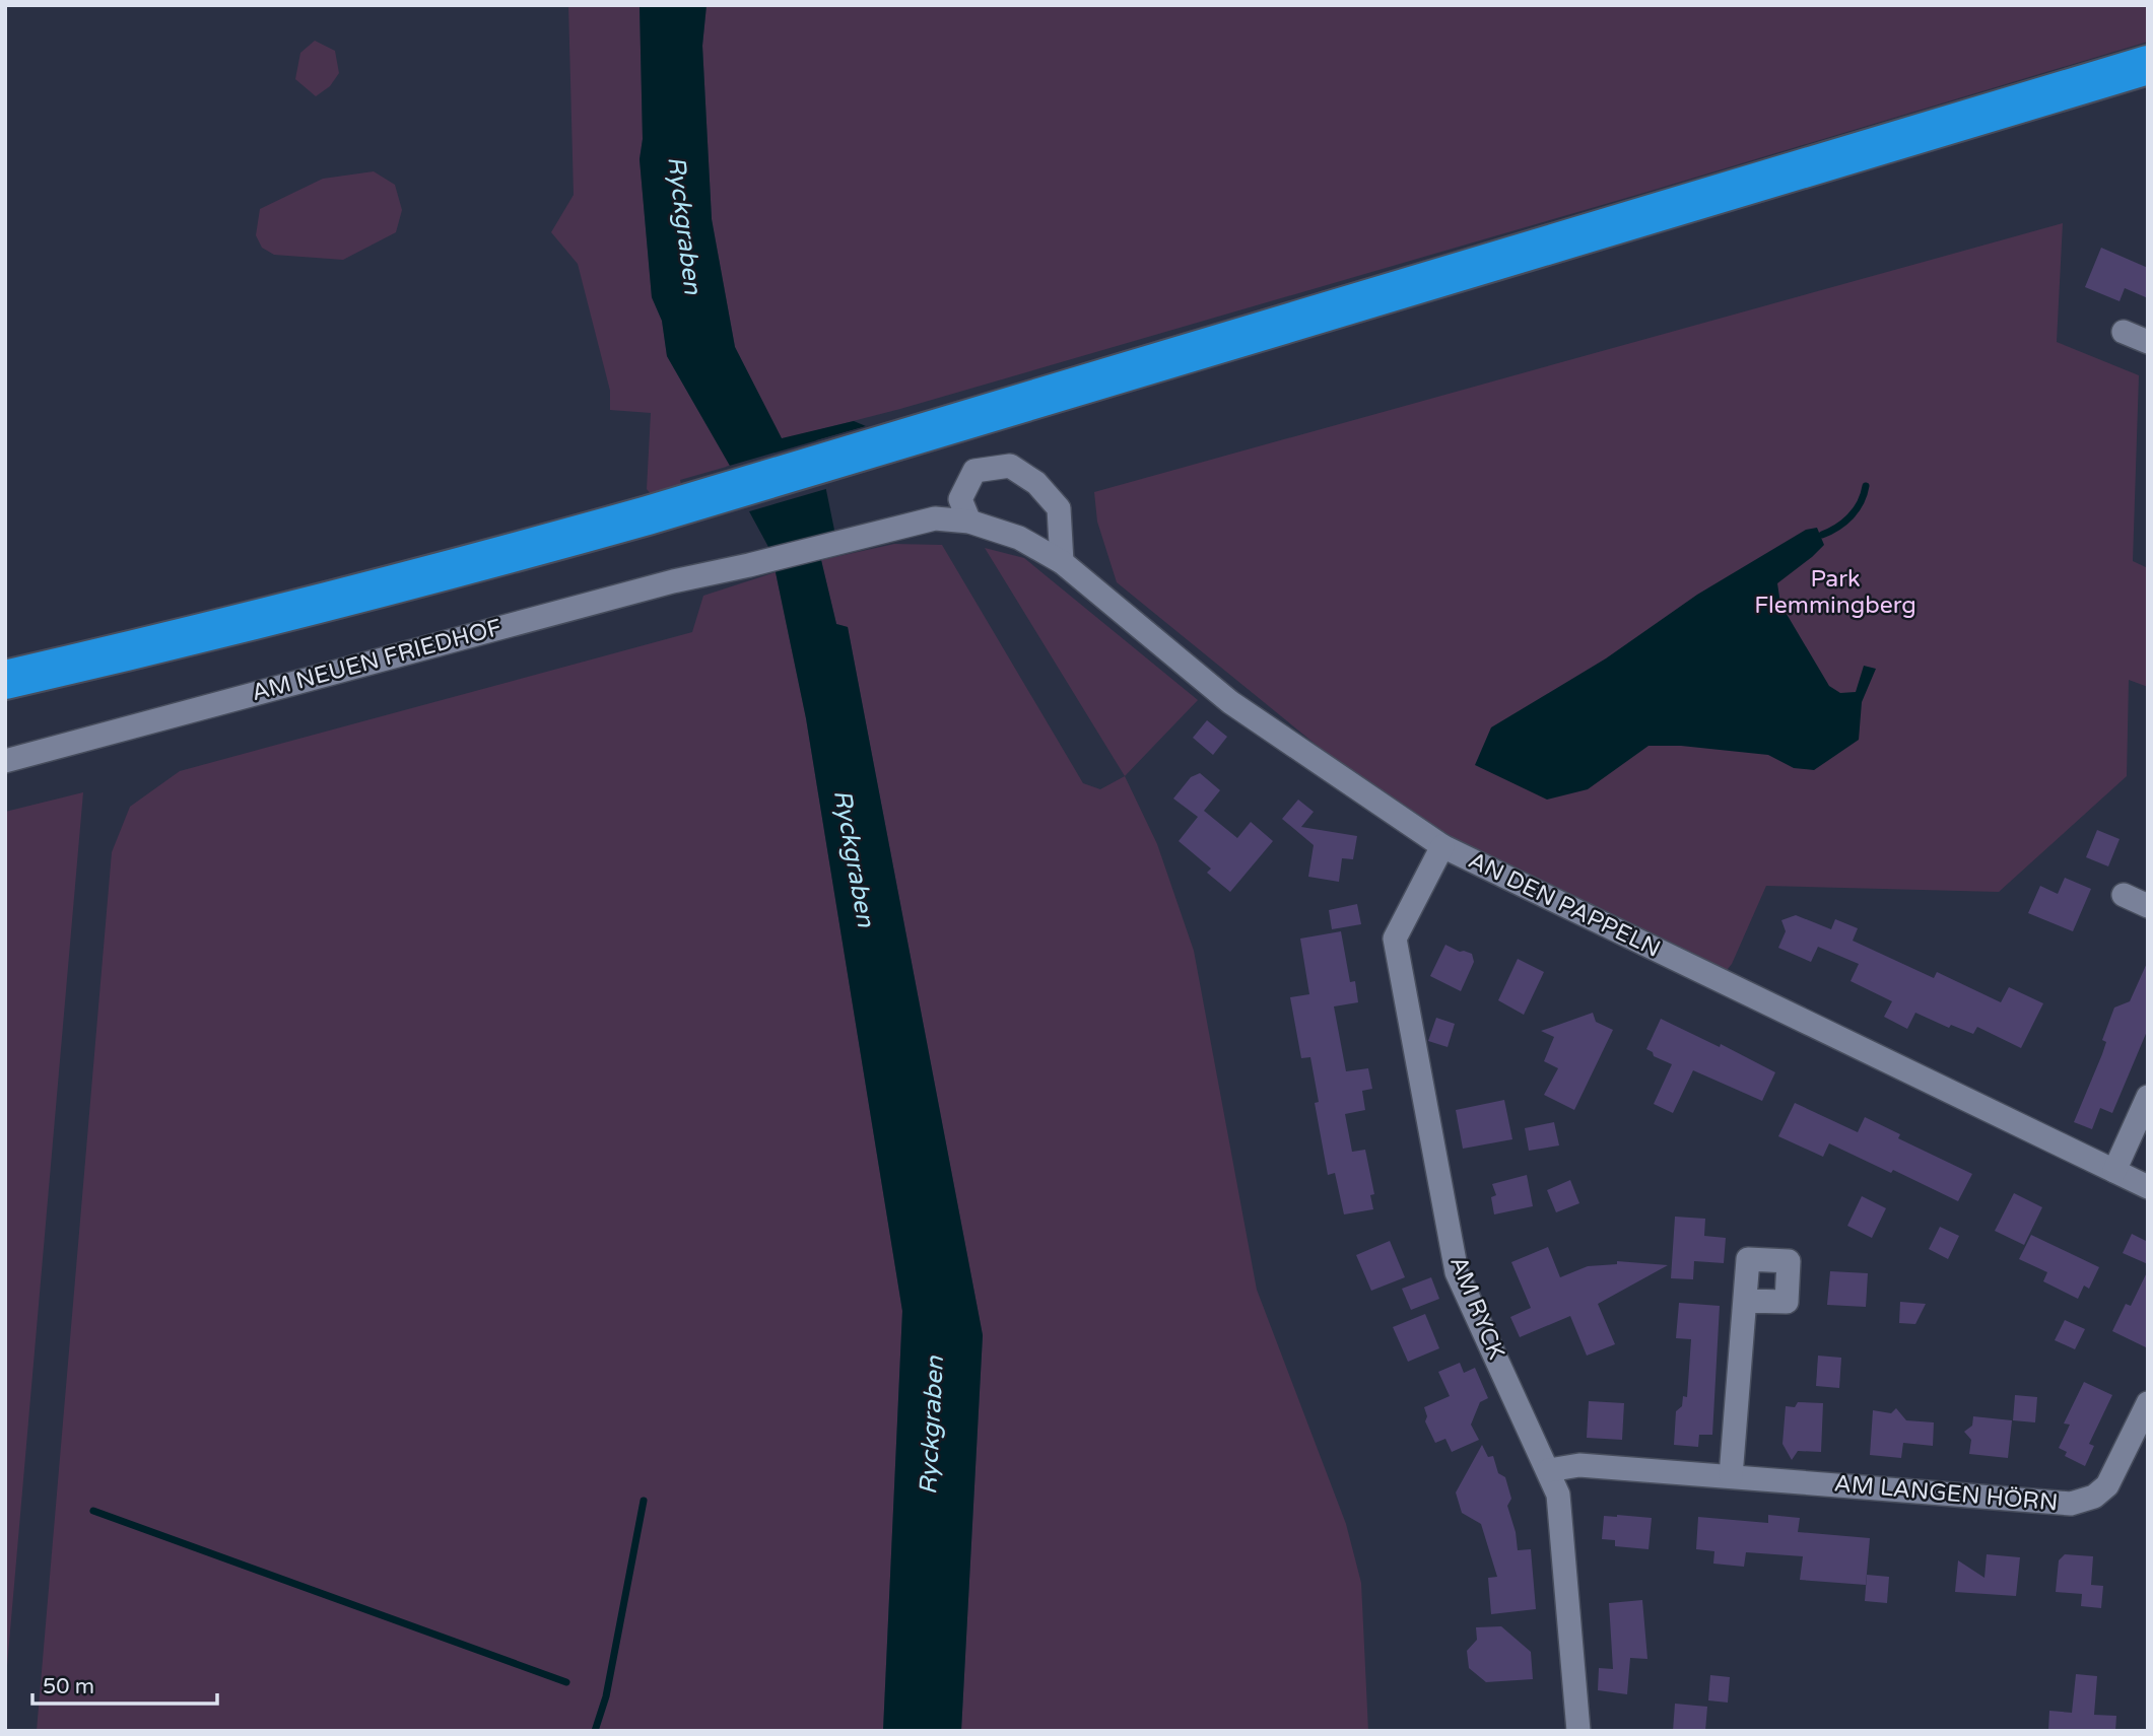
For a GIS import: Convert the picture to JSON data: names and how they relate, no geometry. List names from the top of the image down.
{
  "streets": {
    "street": [
      "AM NEUEN FRIEDHOF",
      "AN DEN PAPPELN",
      "AM RYCK",
      "AM LANGEN HÖRN"
    ]
  },
  "crossings": [
    ["AM NEUEN FRIEDHOF", "AN DEN PAPPELN"],
    ["AN DEN PAPPELN", "AM RYCK"],
    ["AM RYCK", "AM LANGEN HÖRN"]
  ],
  "water": ["Ryckgraben"],
  "parks": ["Park Flemmingberg"],
  "scale_bar": "50 m"
}
